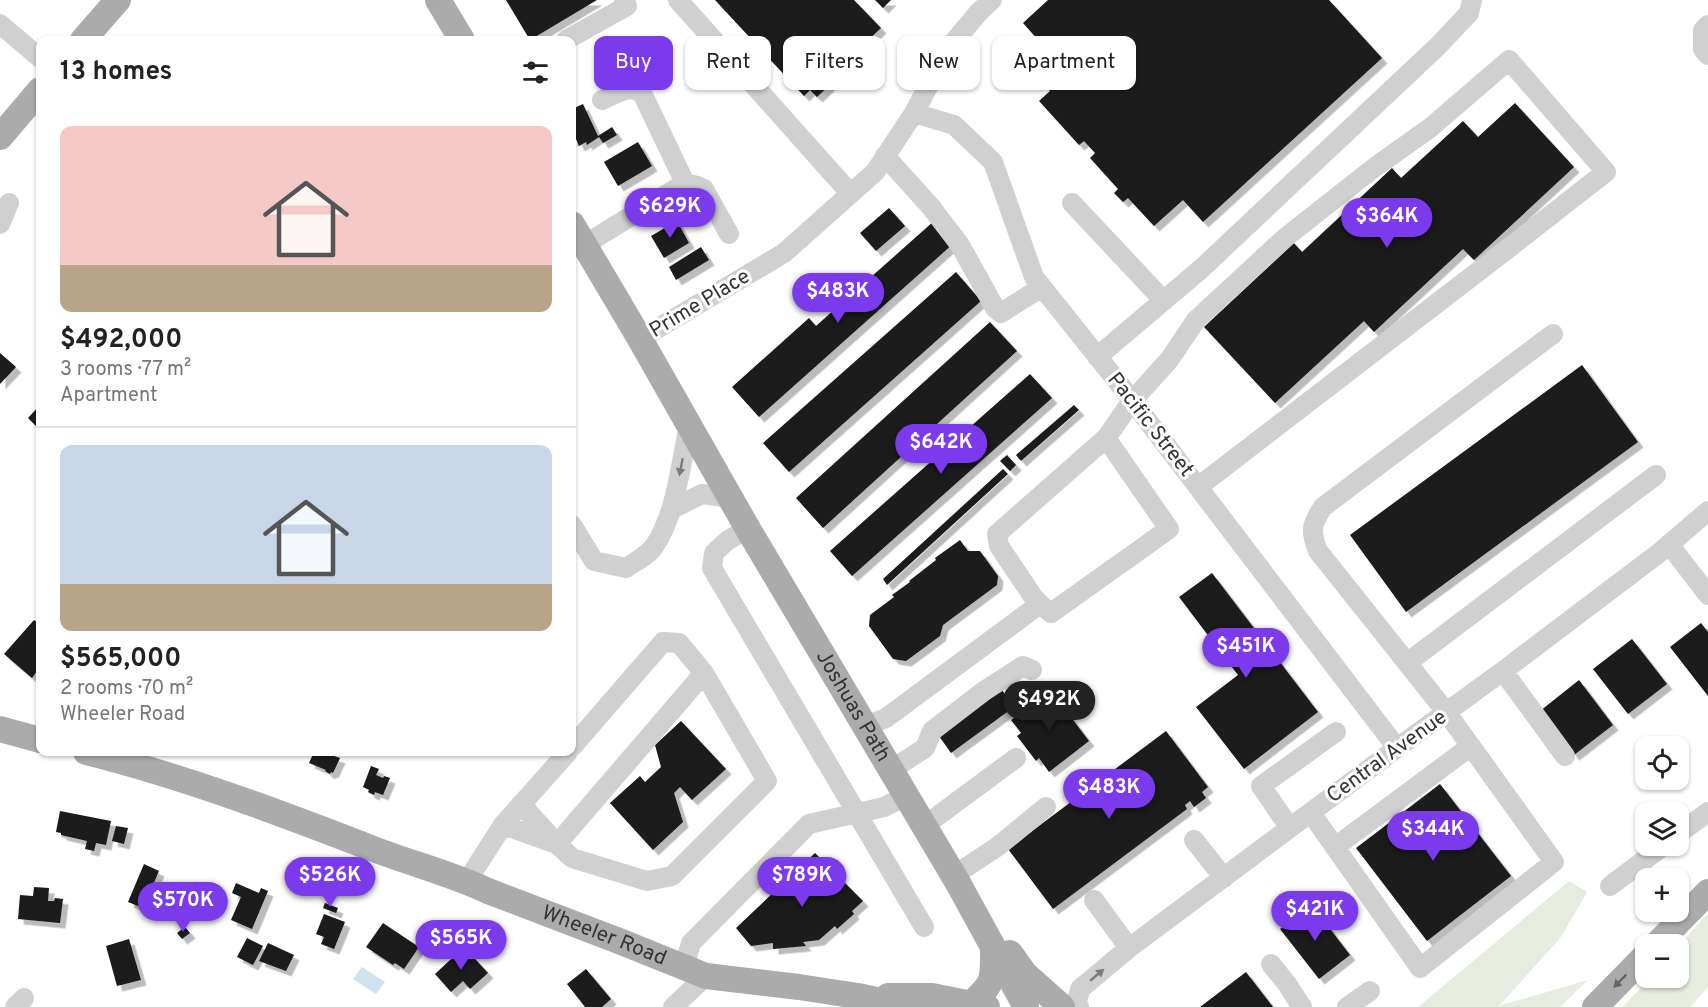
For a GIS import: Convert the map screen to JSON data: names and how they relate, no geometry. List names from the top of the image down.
{
  "streets": {
    "main road": ["Joshuas Path", "Wheeler Road"],
    "street": ["Prime Place", "Pacific Street", "Central Avenue"]
  },
  "crossings": [
    ["Prime Place", "Pacific Street"],
    ["Prime Place", "Joshuas Path"],
    ["Pacific Street", "Central Avenue"]
  ],
  "page": {
    "chip": [
      "Buy",
      "Rent",
      "Filters",
      "New",
      "Apartment"
    ],
    "heading": "13 homes",
    "list": [
      {
        "name": "$492,000",
        "note": "3 rooms · 77 m² · Apartment"
      },
      {
        "name": "$565,000",
        "note": "2 rooms · 70 m² · Wheeler Road"
      }
    ],
    "price": [
      "$629K",
      "$364K",
      "$483K",
      "$642K",
      "$451K",
      "$492K",
      "$483K",
      "$344K",
      "$526K",
      "$789K",
      "$570K",
      "$421K",
      "$565K"
    ],
    "map_buttons": ["+", "−"]
  }
}
